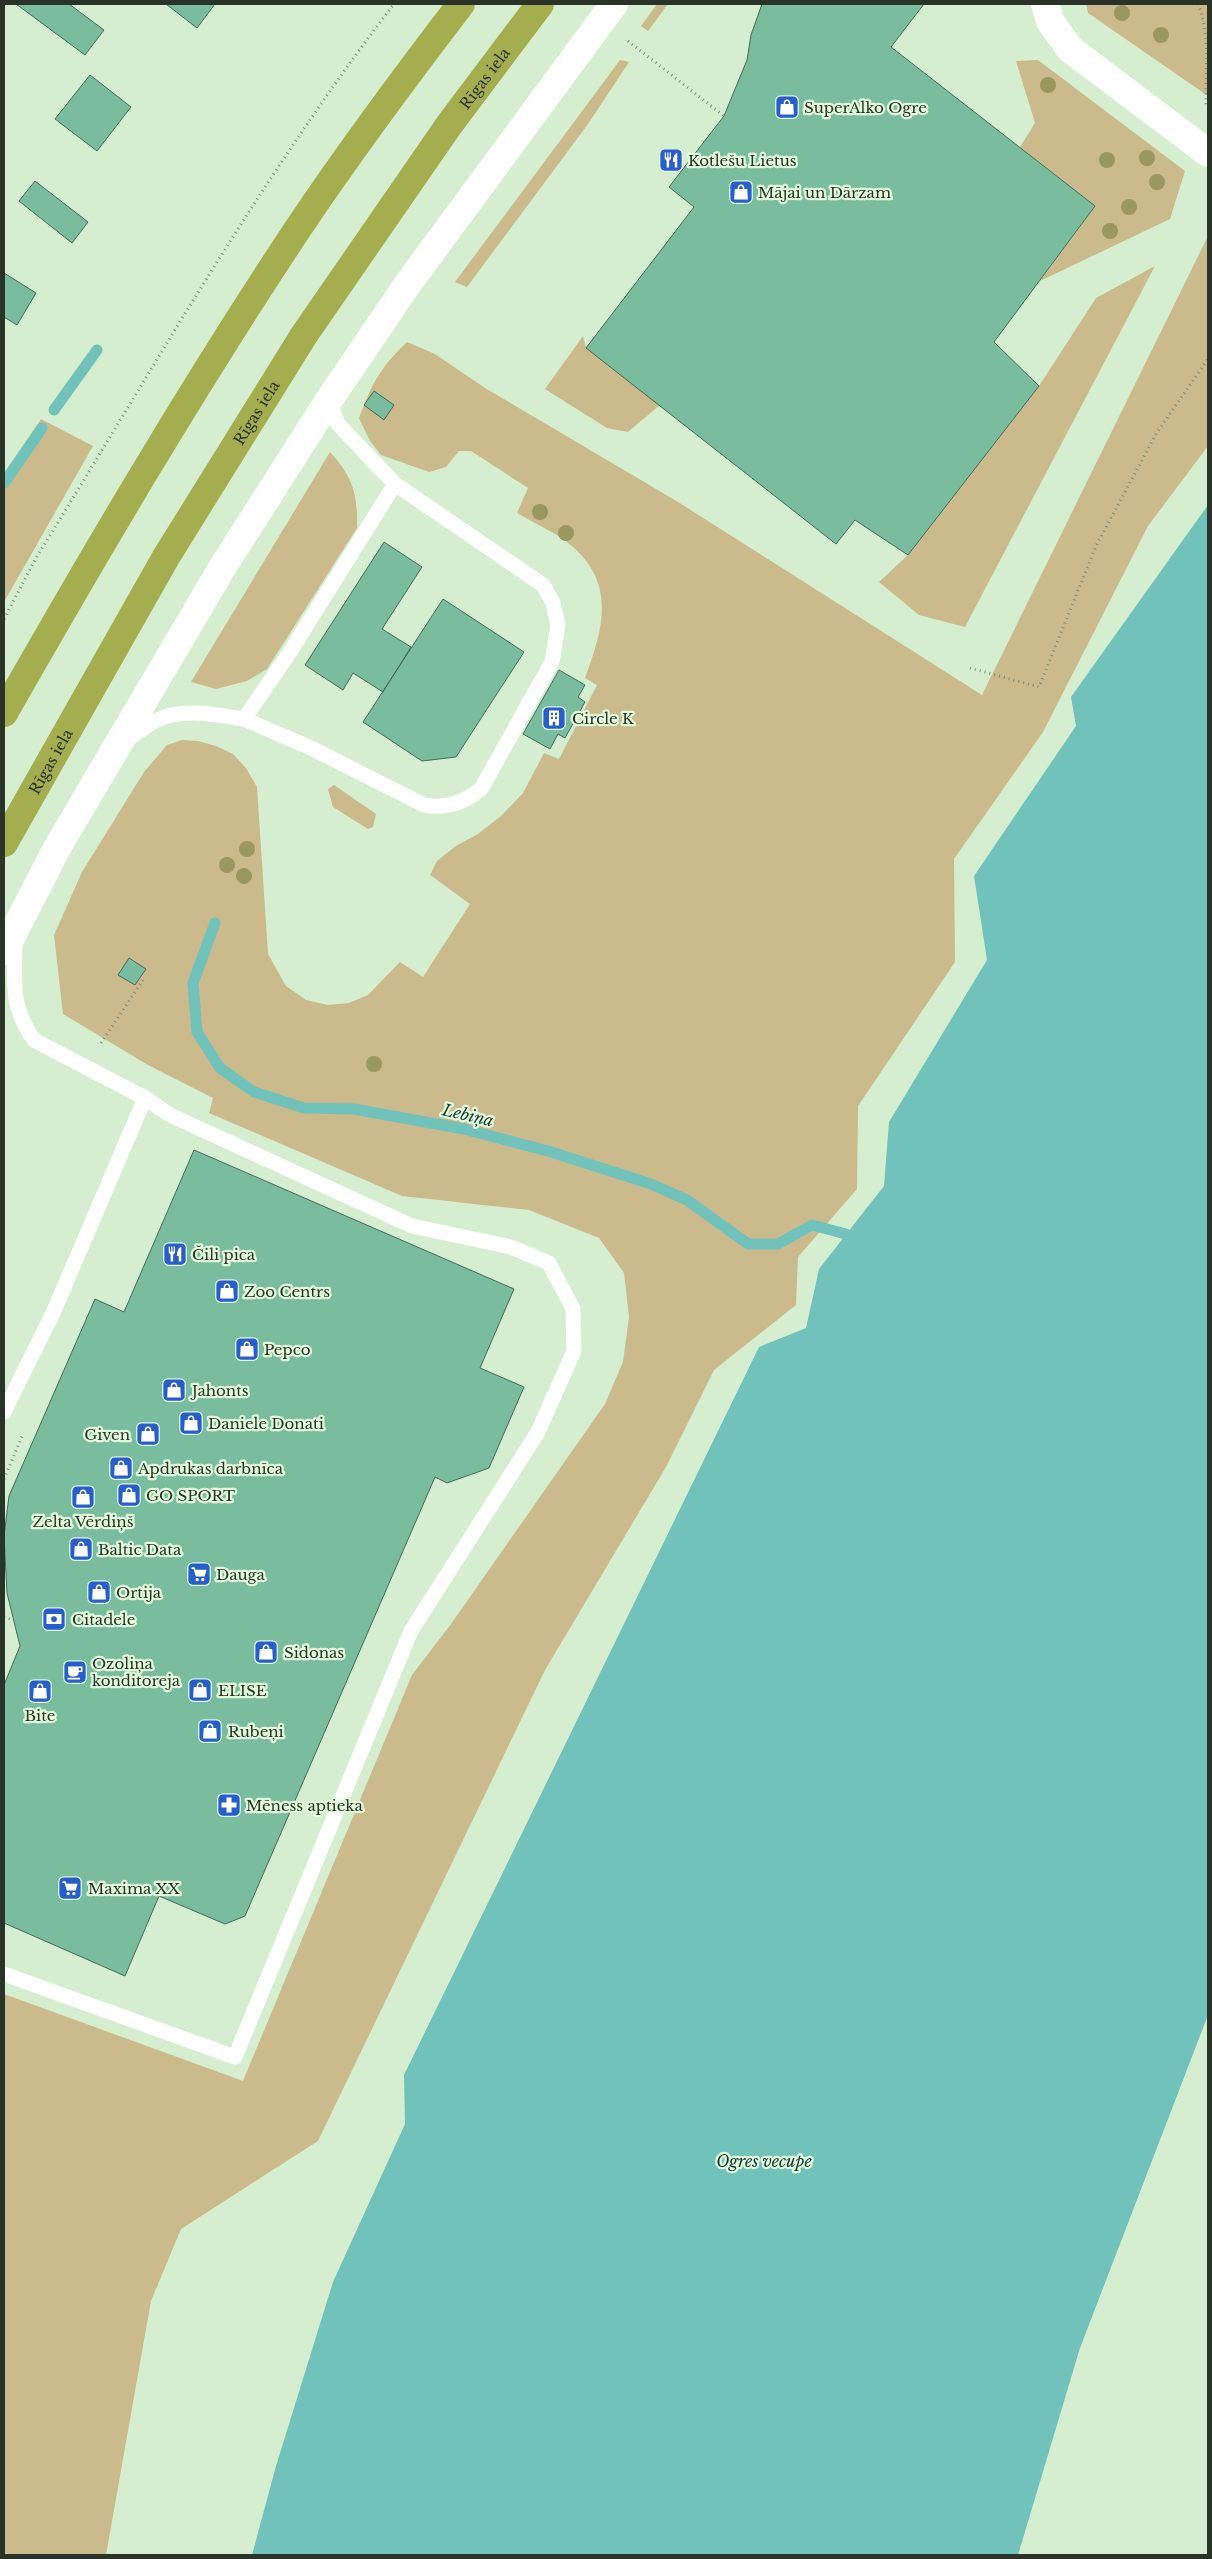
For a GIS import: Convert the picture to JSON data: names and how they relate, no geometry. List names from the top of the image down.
{
  "streets": {
    "highway": ["Rīgas iela"]
  },
  "water": ["Lebiņa", "Ogres vecupe"],
  "places": {
    "shop": [
      "SuperAlko Ogre",
      "Mājai un Dārzam",
      "Zoo Centrs",
      "Pepco",
      "Jahonts",
      "Daniele Donati",
      "Given",
      "Apdrukas darbnīca",
      "GO SPORT",
      "Zelta Vērdiņš",
      "Baltic Data",
      "Ortija",
      "Sidonas",
      "ELISE",
      "Bite",
      "Rubeņi"
    ],
    "restaurant": ["Kotlešu Lietus", "Čili pica"],
    "building": ["Circle K"],
    "supermarket": ["Dauga", "Maxima XX"],
    "bank": ["Citadele"],
    "cafe": ["Ozoliņa konditoreja"],
    "pharmacy": ["Mēness aptieka"]
  }
}
